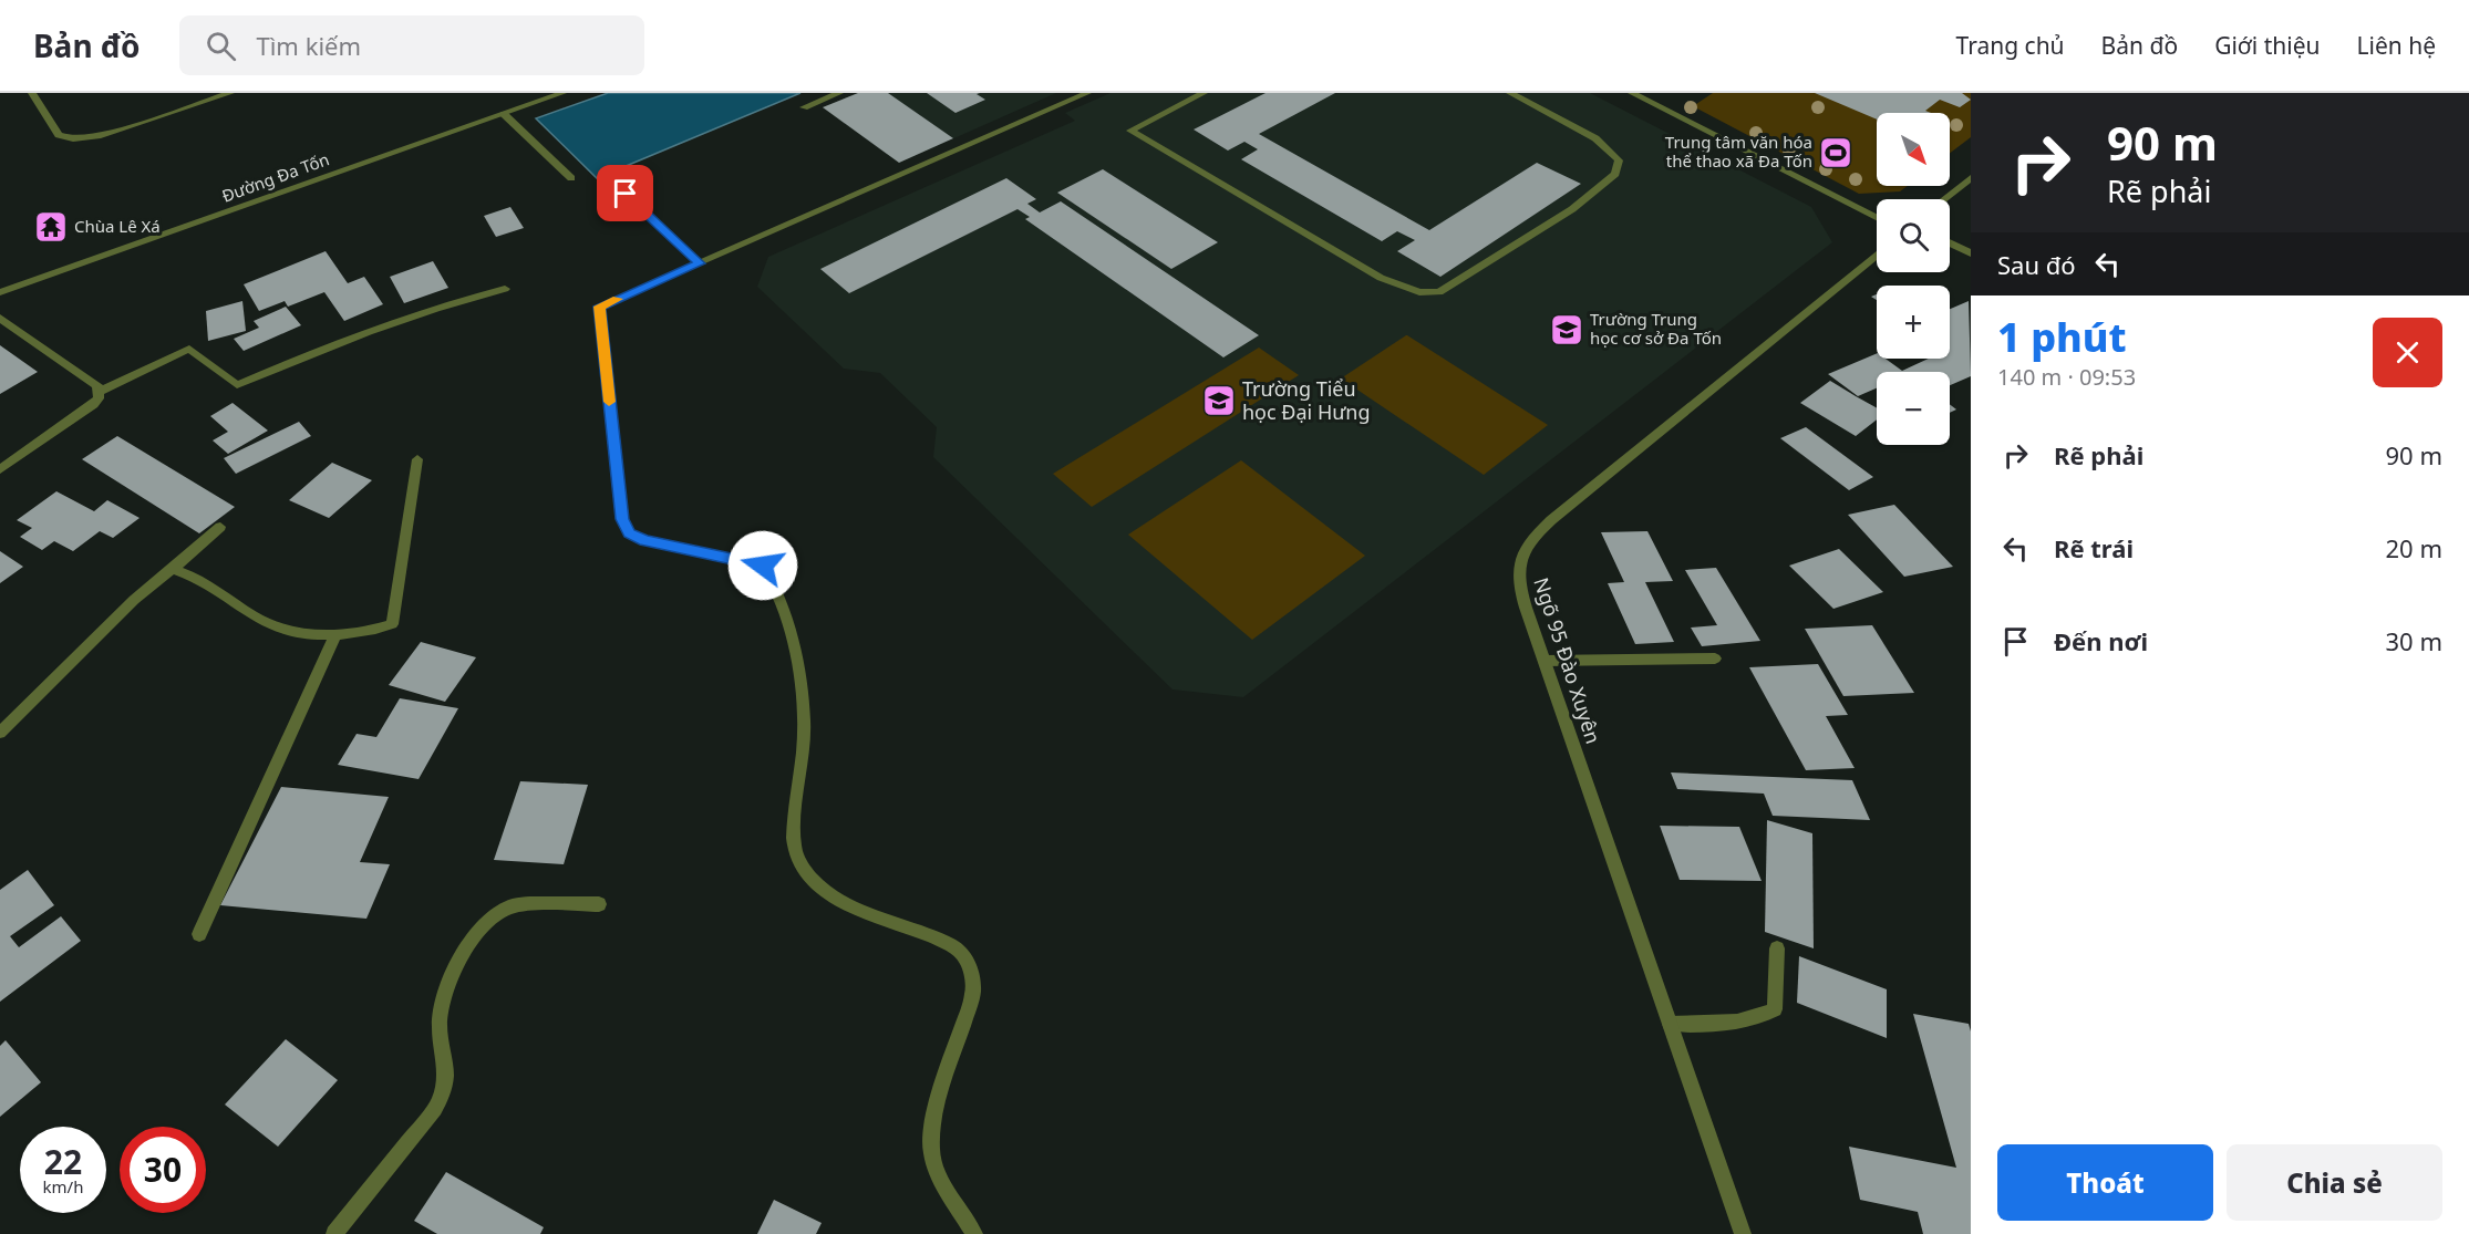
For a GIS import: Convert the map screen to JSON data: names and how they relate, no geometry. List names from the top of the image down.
{
  "streets": {
    "street": ["Đường Đa Tốn", "Ngõ 95 Đào Xuyên"]
  },
  "places": {
    "sports": ["Trung tâm văn hóa thể thao xã Đa Tốn"],
    "temple": ["Chùa Lê Xá"],
    "school or university": ["Trường Trung học cơ sở Đa Tốn", "Trường Tiểu học Đại Hưng"]
  },
  "north": "bottom right",
  "page": {
    "header": "Bản đồ",
    "search": "Tìm kiếm",
    "nav": [
      "Trang chủ",
      "Bản đồ",
      "Giới thiệu",
      "Liên hệ"
    ],
    "turn": ["90 m", "Rẽ phải"],
    "map_buttons": ["+", "−"],
    "then": "Sau đó",
    "heading": ["1 phút", "140 m · 09:53"],
    "list": [
      {
        "name": "Rẽ phải",
        "value": "90 m"
      },
      {
        "name": "Rẽ trái",
        "value": "20 m"
      },
      {
        "name": "Đến nơi",
        "value": "30 m"
      }
    ],
    "speed": "22 km/h",
    "limit": "30",
    "buttons": ["Thoát", "Chia sẻ"]
  }
}
